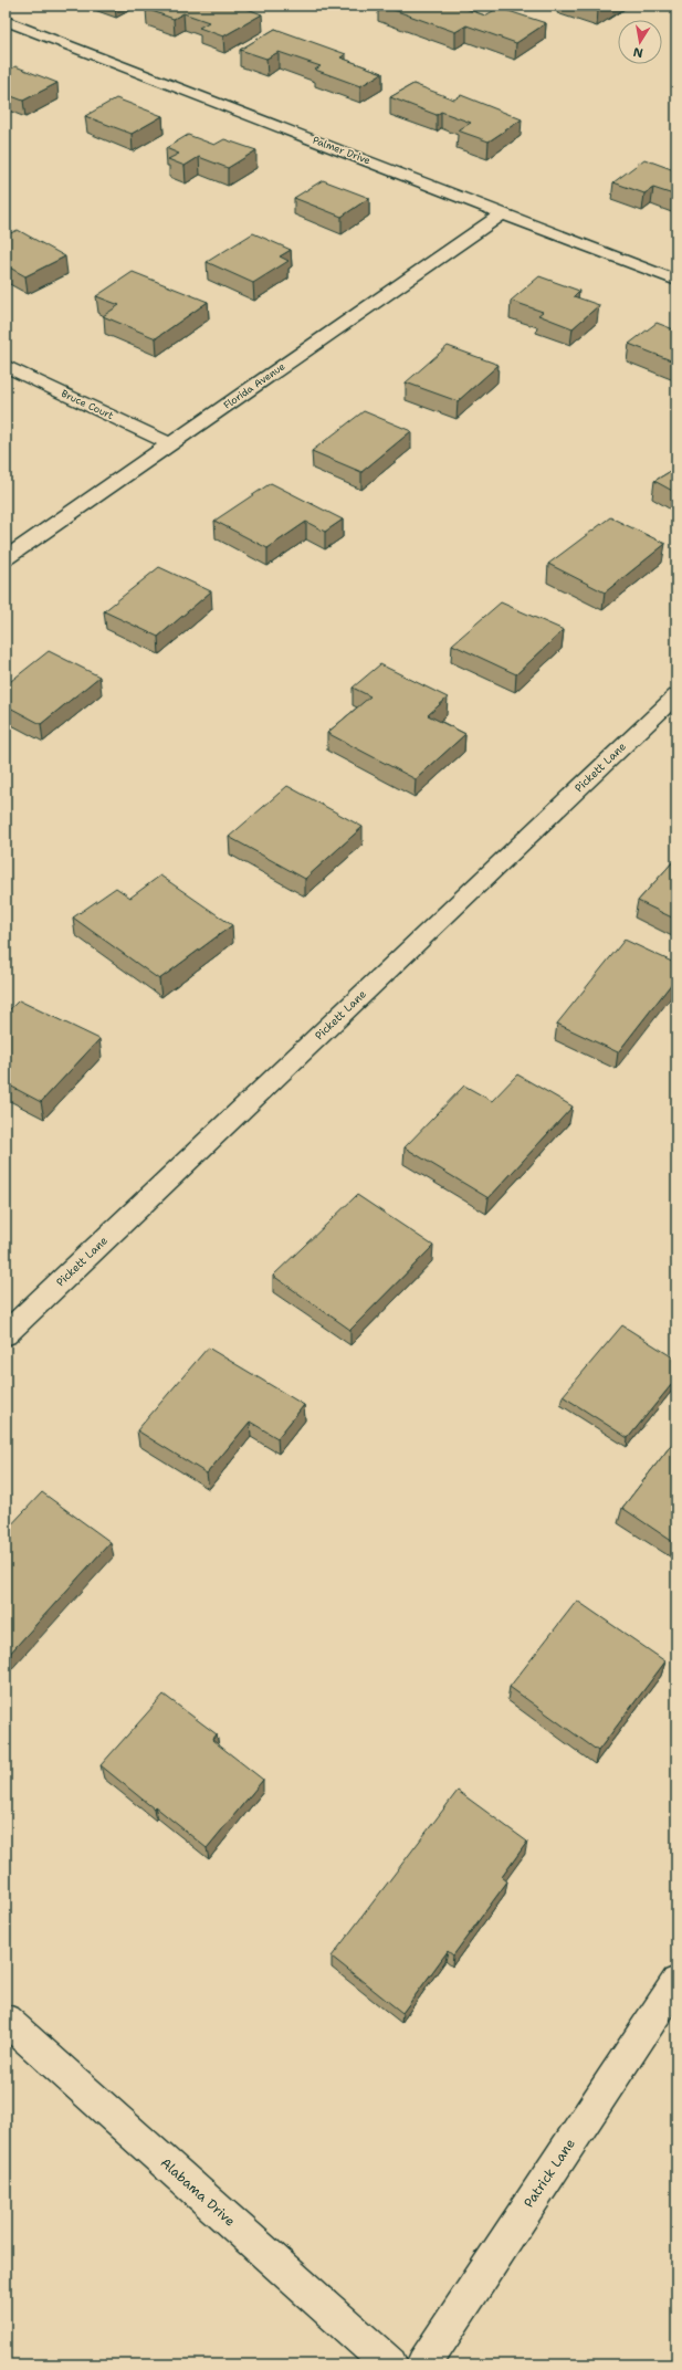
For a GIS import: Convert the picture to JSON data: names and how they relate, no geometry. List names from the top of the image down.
{
  "streets": {
    "street": [
      "Palmer Drive",
      "Florida Avenue",
      "Bruce Court",
      "Pickett Lane",
      "Patrick Lane",
      "Alabama Drive"
    ]
  },
  "crossings": [
    ["Palmer Drive", "Florida Avenue"],
    ["Florida Avenue", "Bruce Court"]
  ],
  "north": "bottom"
}
